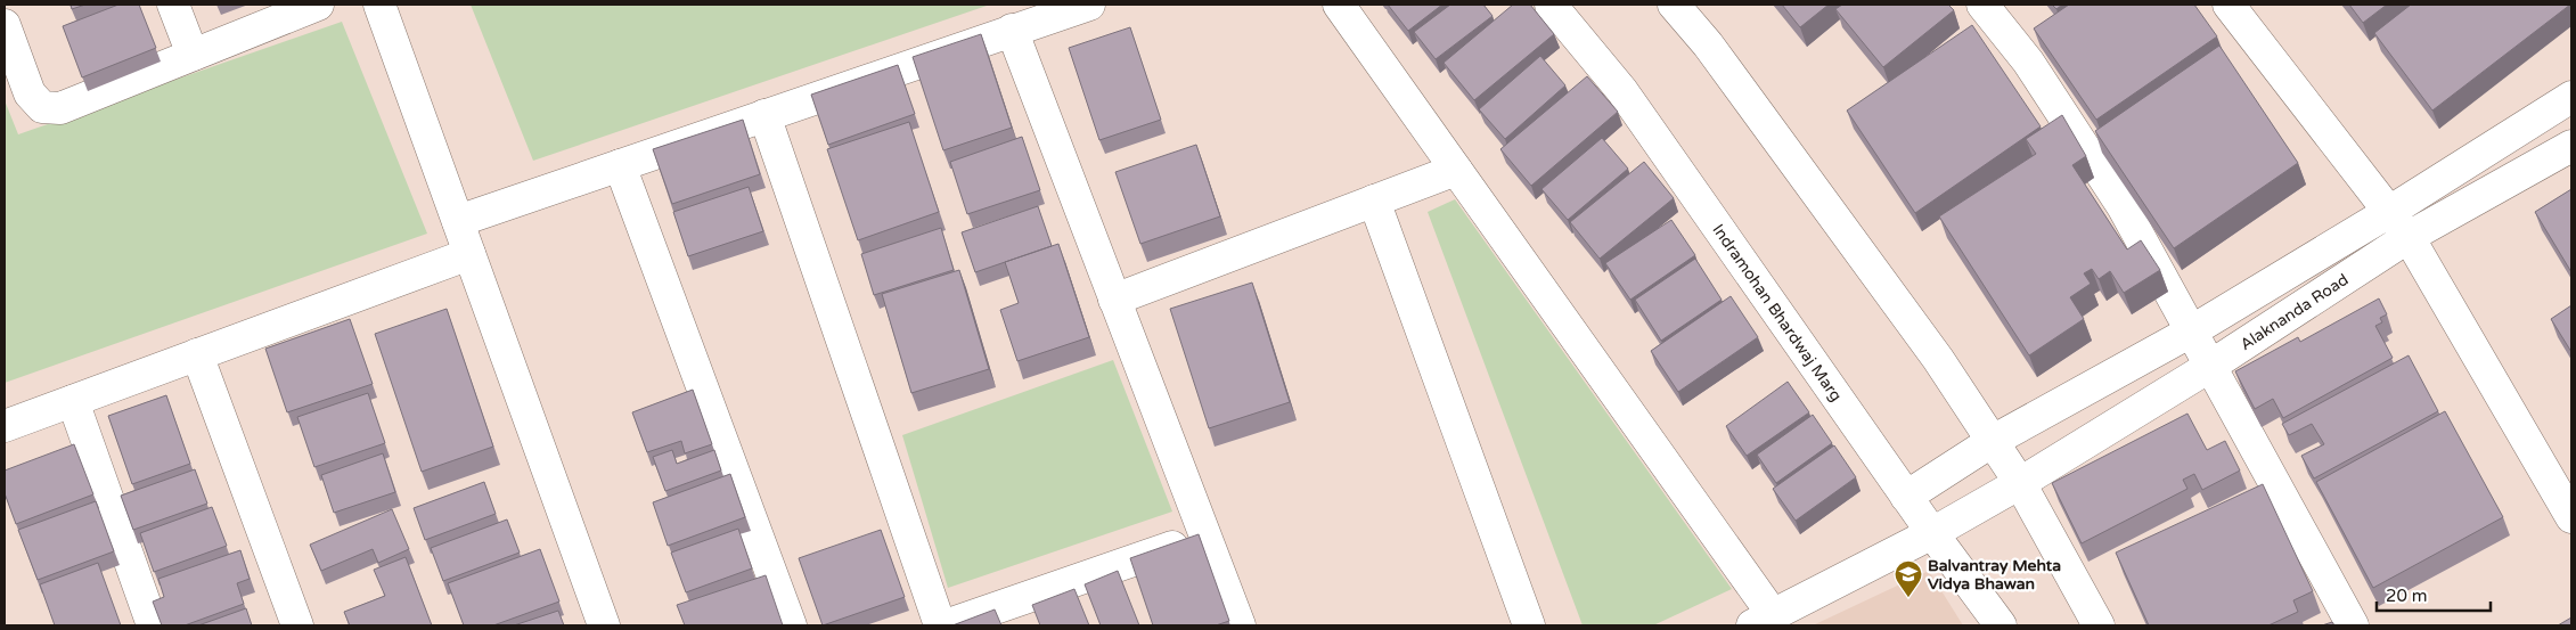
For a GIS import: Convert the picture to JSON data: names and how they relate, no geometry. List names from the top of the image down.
{
  "streets": {
    "street": ["Alaknanda Road", "Indramohan Bhardwaj Marg"]
  },
  "crossings": [
    ["Alaknanda Road", "Indramohan Bhardwaj Marg"]
  ],
  "places": {
    "school or university": ["Balvantray Mehta Vidya Bhawan"]
  },
  "scale_bar": "20 m"
}
